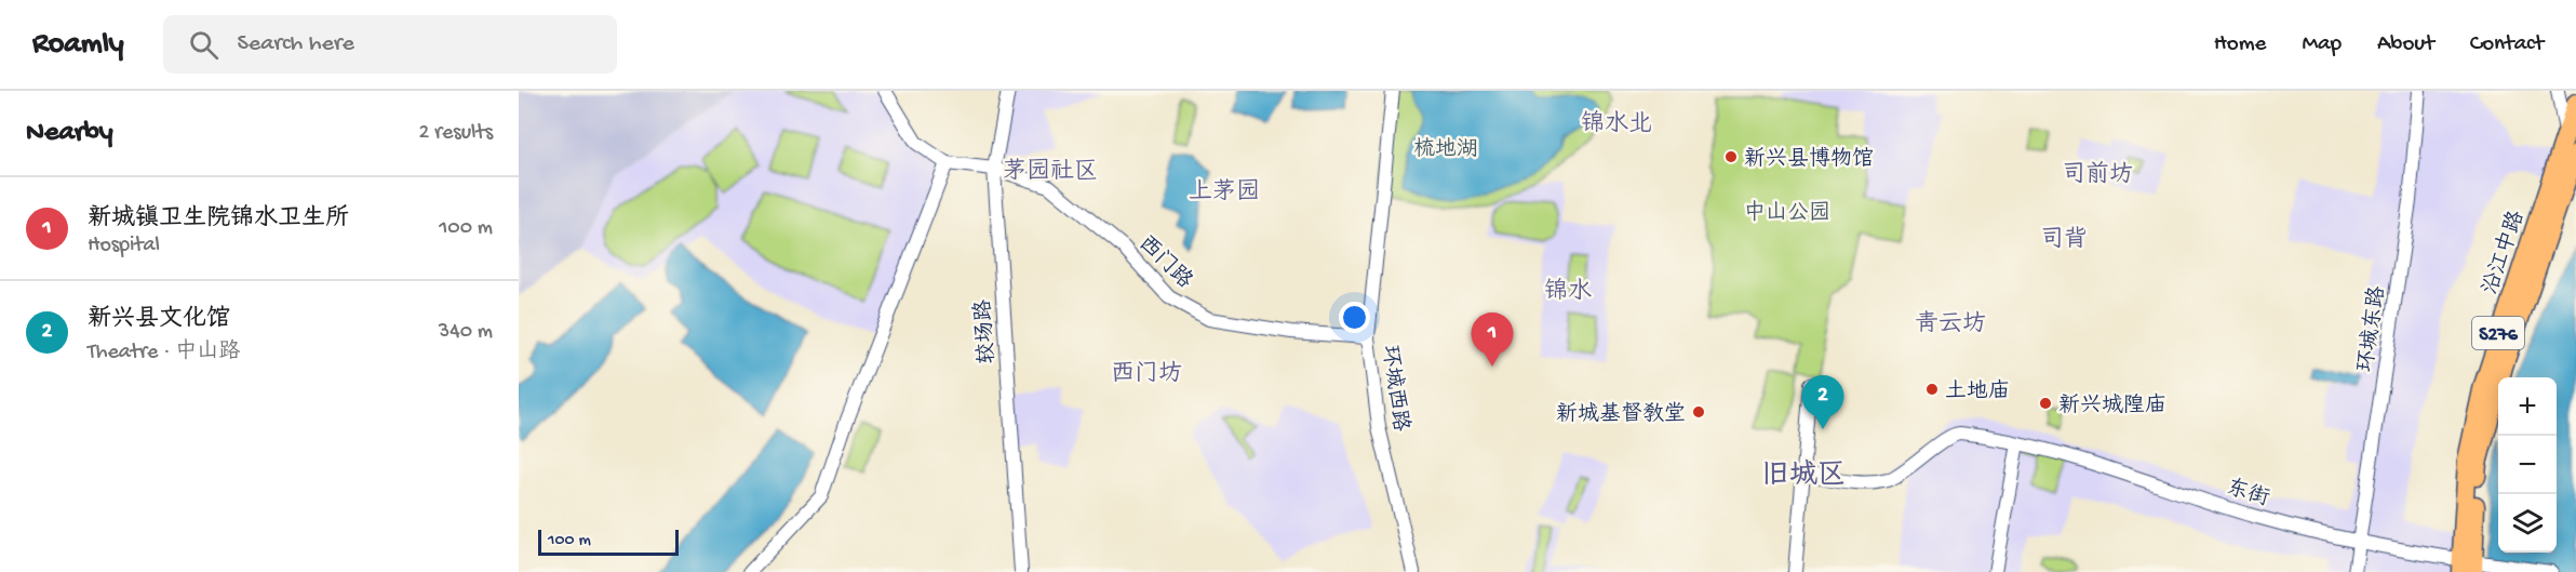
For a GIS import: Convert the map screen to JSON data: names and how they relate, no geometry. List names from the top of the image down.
{
  "streets": {
    "main road": ["沿江中路", "S276"],
    "street": [
      "西门路",
      "环城东路",
      "较场路",
      "环城西路",
      "东街"
    ]
  },
  "crossings": [
    ["沿江中路", "东街"],
    ["西门路", "较场路"],
    ["西门路", "环城西路"],
    ["环城东路", "东街"]
  ],
  "districts": [
    "锦水北",
    "茅园社区",
    "司前坊",
    "上茅园",
    "司背",
    "锦水",
    "青云坊",
    "西门坊",
    "旧城区"
  ],
  "parks": ["梳地湖", "中山公园"],
  "places": [
    "新兴县博物馆",
    "土地庙",
    "新兴城隍庙",
    "新城基督教堂"
  ],
  "scale_bar": "100 m",
  "page": {
    "header": "Roamly",
    "search": "Search here",
    "nav": [
      "Home",
      "Map",
      "About",
      "Contact"
    ],
    "heading": ["Nearby", "2 results"],
    "list": [
      {
        "mark": "1",
        "name": "新城镇卫生院锦水卫生所",
        "note": "Hospital",
        "value": "100 m"
      },
      {
        "mark": "2",
        "name": "新兴县文化馆",
        "note": "Theatre · 中山路",
        "value": "340 m"
      }
    ],
    "pins": ["1", "2"],
    "map_buttons": ["+", "−"],
    "scale": "100 m"
  }
}
